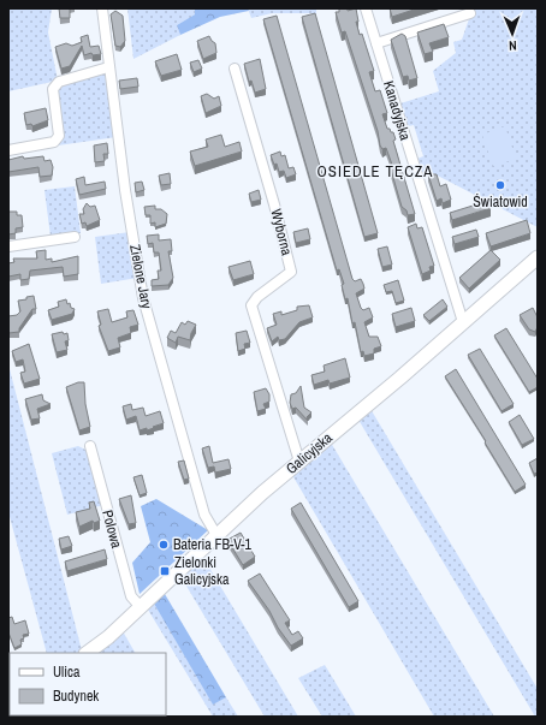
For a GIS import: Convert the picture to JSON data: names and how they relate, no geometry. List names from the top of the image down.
{
  "streets": {
    "street": [
      "Kanadyjska",
      "Wyborna",
      "Zielone Jary",
      "Galicyjska",
      "Polowa"
    ]
  },
  "crossings": [
    ["Kanadyjska", "Galicyjska"],
    ["Wyborna", "Galicyjska"],
    ["Zielone Jary", "Galicyjska"],
    ["Galicyjska", "Polowa"]
  ],
  "districts": ["OSIEDLE TĘCZA"],
  "places": {
    "other": ["Światowid", "Bateria FB-V-1"],
    "transit": ["Zielonki Galicyjska"]
  },
  "legend": ["Ulica", "Budynek"],
  "north": "bottom"
}
